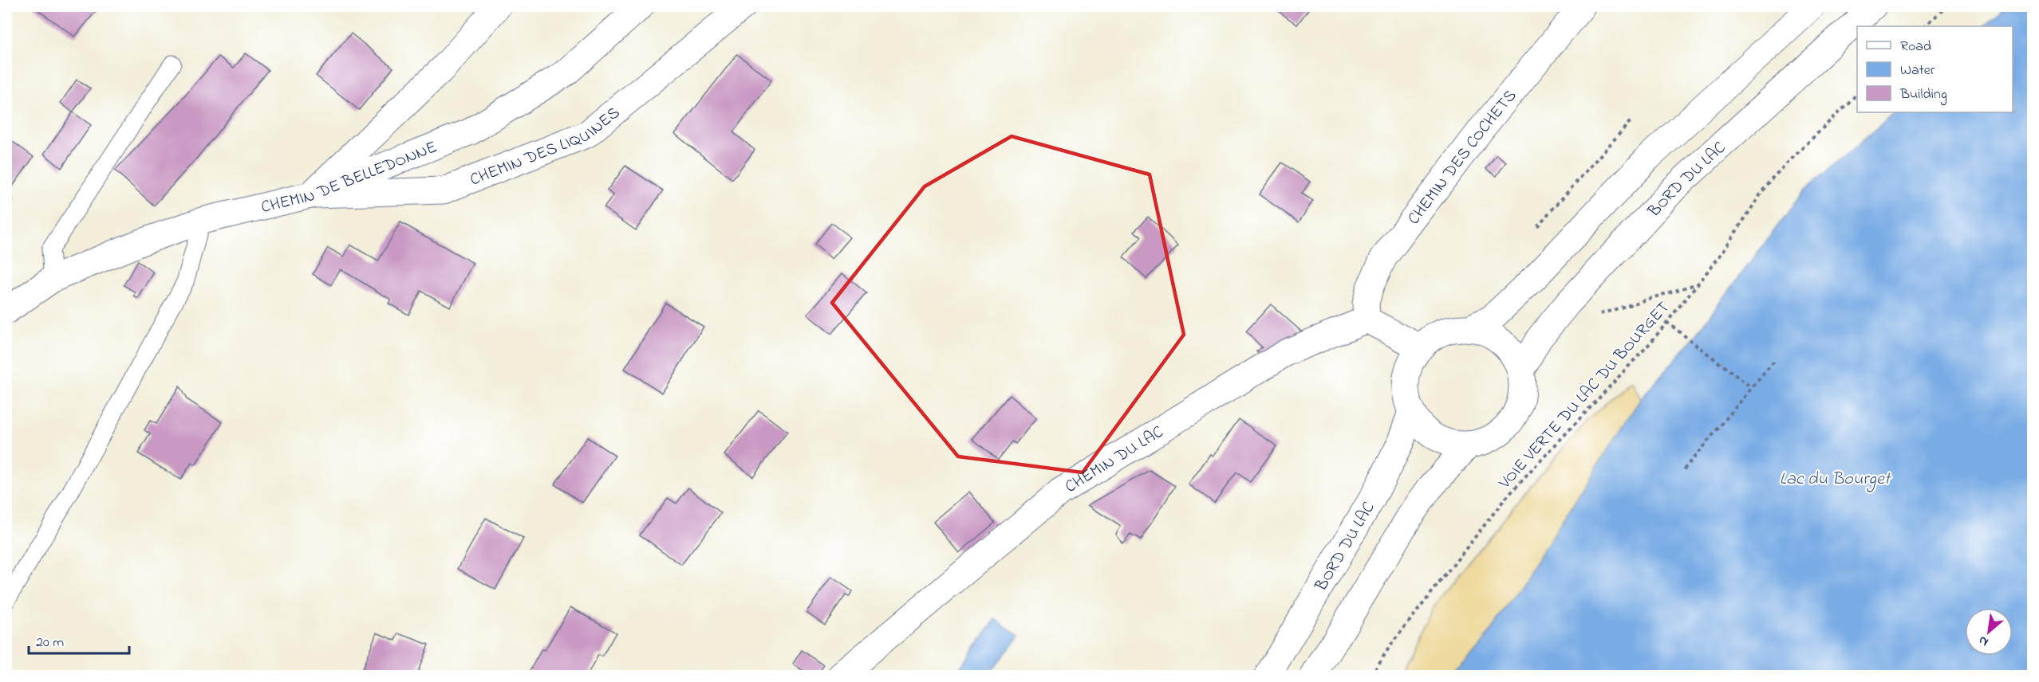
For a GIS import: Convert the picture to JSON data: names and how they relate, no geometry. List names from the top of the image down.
{
  "streets": {
    "main road": [
      "CHEMIN DES LIQUINES",
      "CHEMIN DES COCHETS",
      "CHEMIN DE BELLEDONNE",
      "BORD DU LAC",
      "CHEMIN DU LAC"
    ],
    "path": ["VOIE VERTE DU LAC DU BOURGET"]
  },
  "crossings": [
    ["CHEMIN DES LIQUINES", "CHEMIN DE BELLEDONNE"],
    ["CHEMIN DES COCHETS", "CHEMIN DU LAC"]
  ],
  "water": ["Lac du Bourget"],
  "legend": ["Road", "Water", "Building"],
  "scale_bar": "20 m",
  "north": "bottom left"
}
